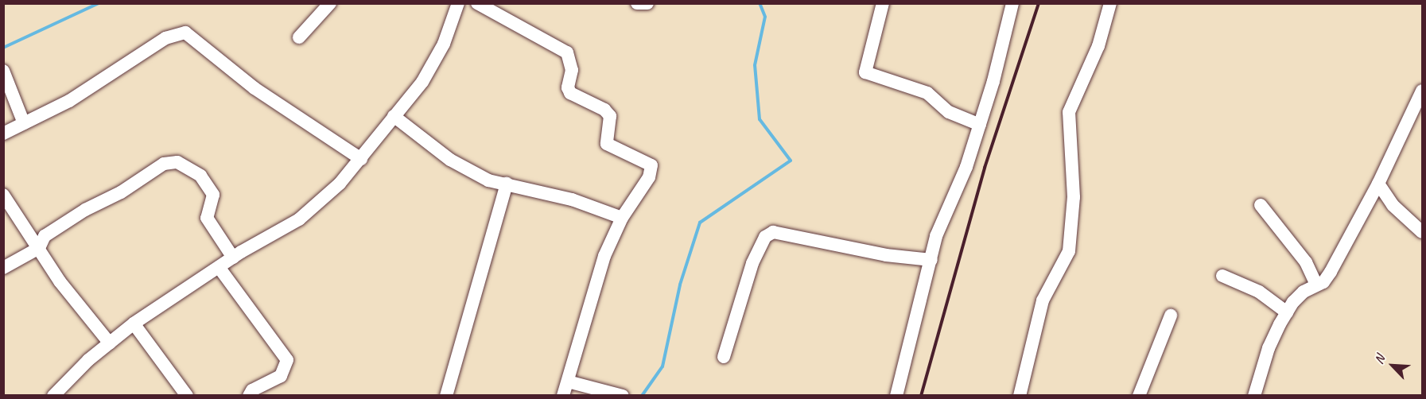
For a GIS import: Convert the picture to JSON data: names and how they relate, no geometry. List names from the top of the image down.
{
  "north": "top left"
}
